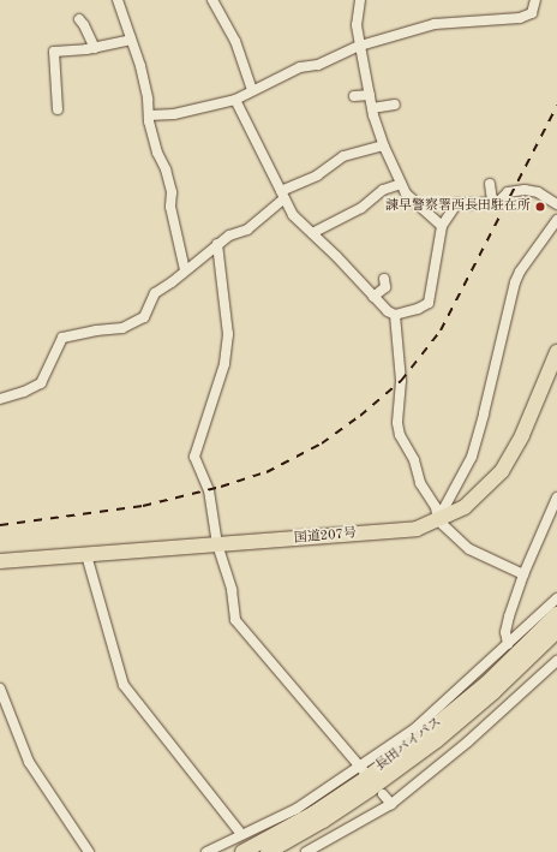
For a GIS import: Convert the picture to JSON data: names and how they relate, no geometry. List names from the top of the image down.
{
  "streets": {
    "highway": ["国道207号", "長田バイパス"]
  },
  "places": ["諫早警察署西長田駐在所"]
}
